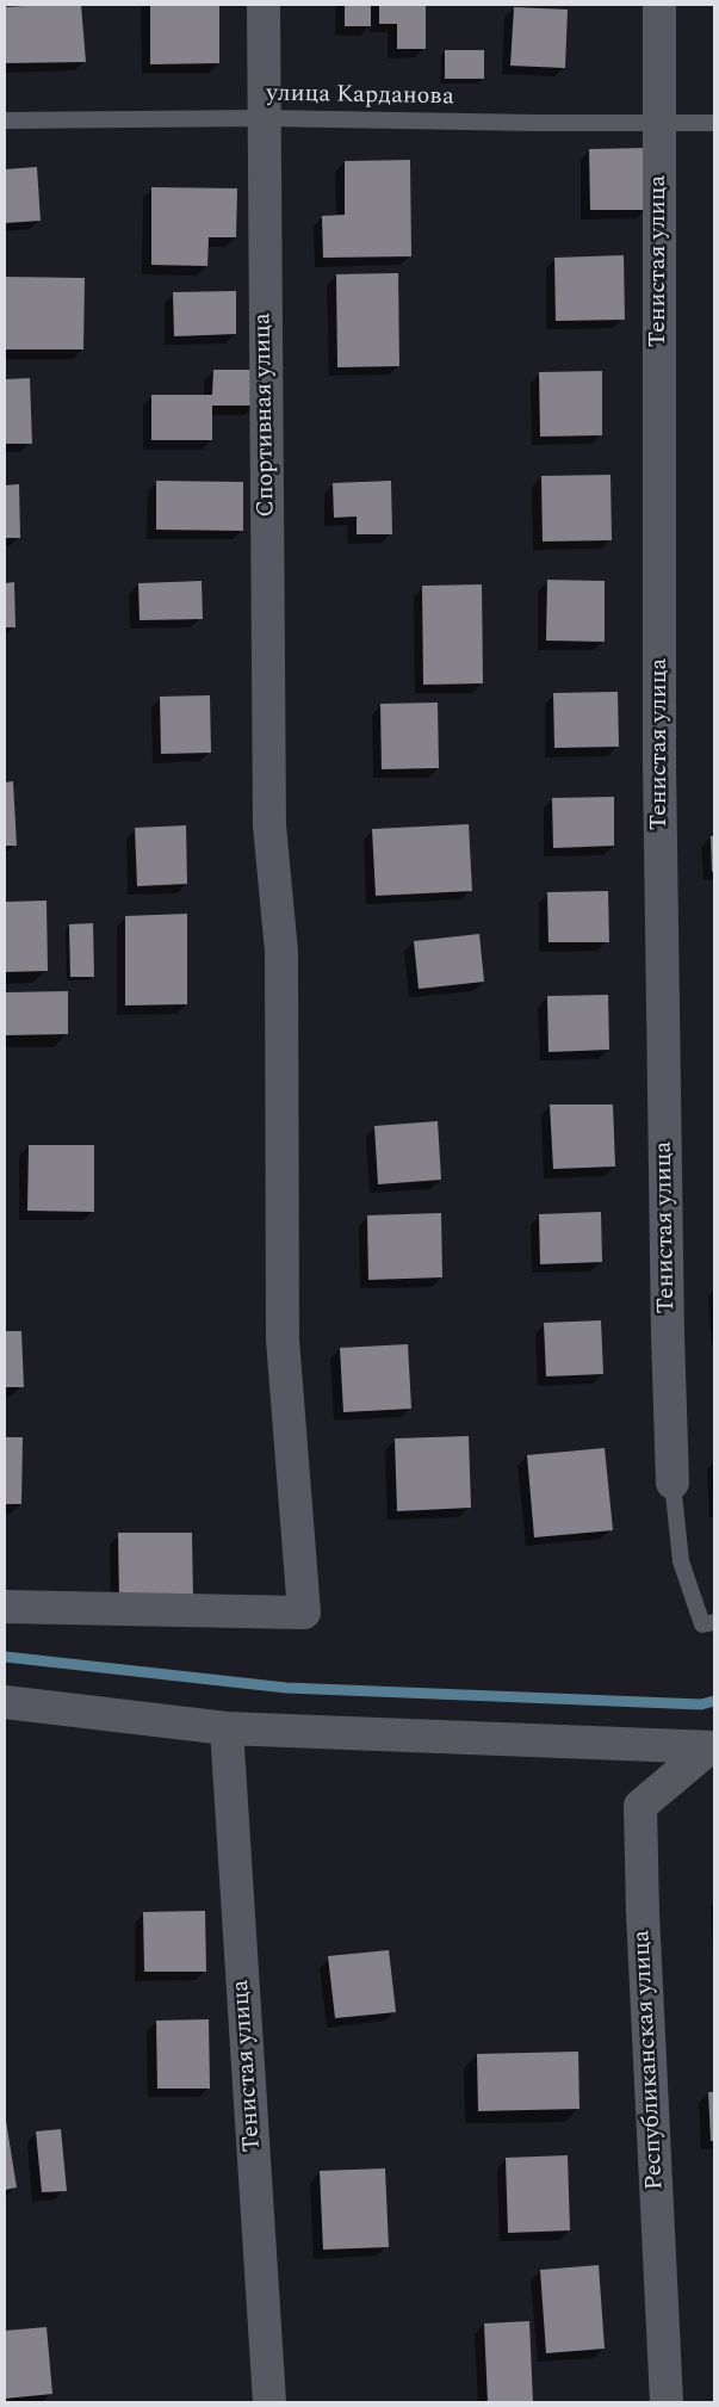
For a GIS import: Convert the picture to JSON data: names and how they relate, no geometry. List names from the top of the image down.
{
  "streets": {
    "street": ["Тенистая улица", "Спортивная улица", "Республиканская улица"],
    "lane": ["улица Карданова"]
  },
  "crossings": [
    ["улица Карданова", "Тенистая улица"],
    ["улица Карданова", "Спортивная улица"]
  ]
}
